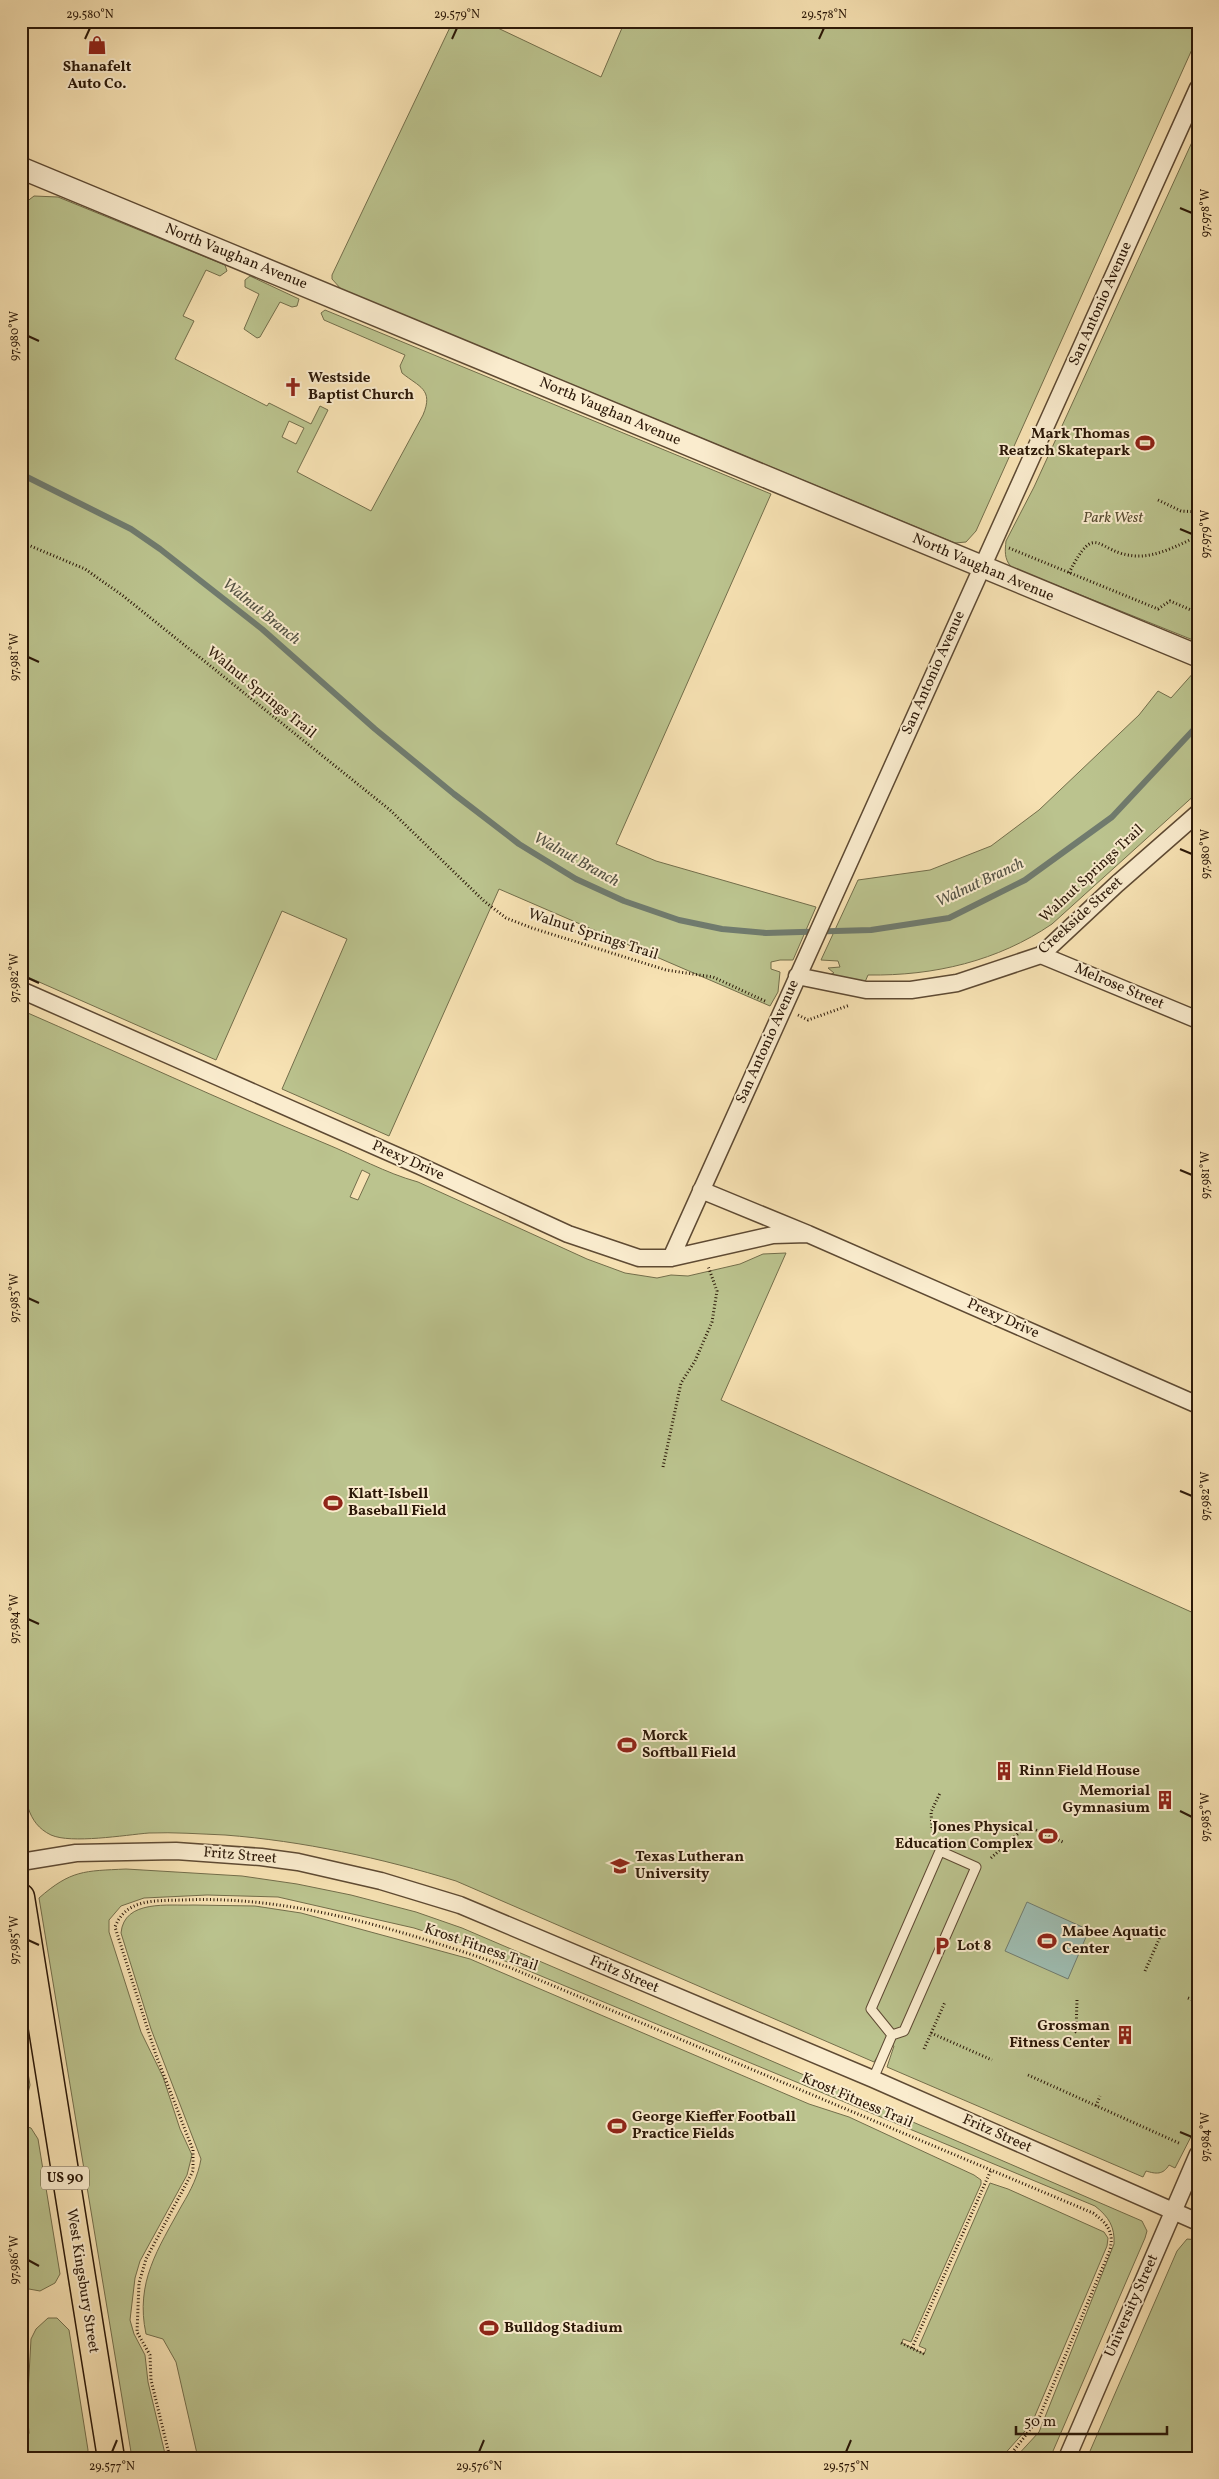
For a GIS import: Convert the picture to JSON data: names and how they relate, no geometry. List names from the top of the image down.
{
  "streets": {
    "main road": ["US 90", "West Kingsbury Street"],
    "street": [
      "North Vaughan Avenue",
      "San Antonio Avenue",
      "Creekside Street",
      "Melrose Street",
      "Prexy Drive",
      "Fritz Street",
      "University Street"
    ],
    "path": ["Walnut Springs Trail", "Krost Fitness Trail"]
  },
  "crossings": [
    ["North Vaughan Avenue", "San Antonio Avenue"],
    ["San Antonio Avenue", "Walnut Springs Trail"],
    ["San Antonio Avenue", "Creekside Street"],
    ["San Antonio Avenue", "Prexy Drive"],
    ["Walnut Springs Trail", "Creekside Street"],
    ["Creekside Street", "Melrose Street"],
    ["Fritz Street", "University Street"]
  ],
  "water": ["Walnut Branch"],
  "parks": ["Park West"],
  "places": {
    "shop": ["Shanafelt Auto Co."],
    "church": ["Westside Baptist Church"],
    "sports": [
      "Mark Thomas Reatzch Skatepark",
      "Klatt-Isbell Baseball Field",
      "Morck Softball Field",
      "Jones Physical Education Complex",
      "Mabee Aquatic Center",
      "George Kieffer Football Practice Fields",
      "Bulldog Stadium"
    ],
    "building": ["Rinn Field House", "Memorial Gymnasium", "Grossman Fitness Center"],
    "school or university": ["Texas Lutheran University"],
    "parking": ["Lot 8"]
  },
  "scale_bar": "50 m",
  "coordinates": [
    "29.580°N",
    "29.579°N",
    "29.578°N",
    "97.978°W",
    "97.980°W",
    "97.979°W",
    "97.981°W",
    "97.982°W",
    "97.983°W",
    "97.984°W",
    "97.985°W",
    "97.986°W",
    "29.577°N",
    "29.576°N",
    "29.575°N"
  ]
}
